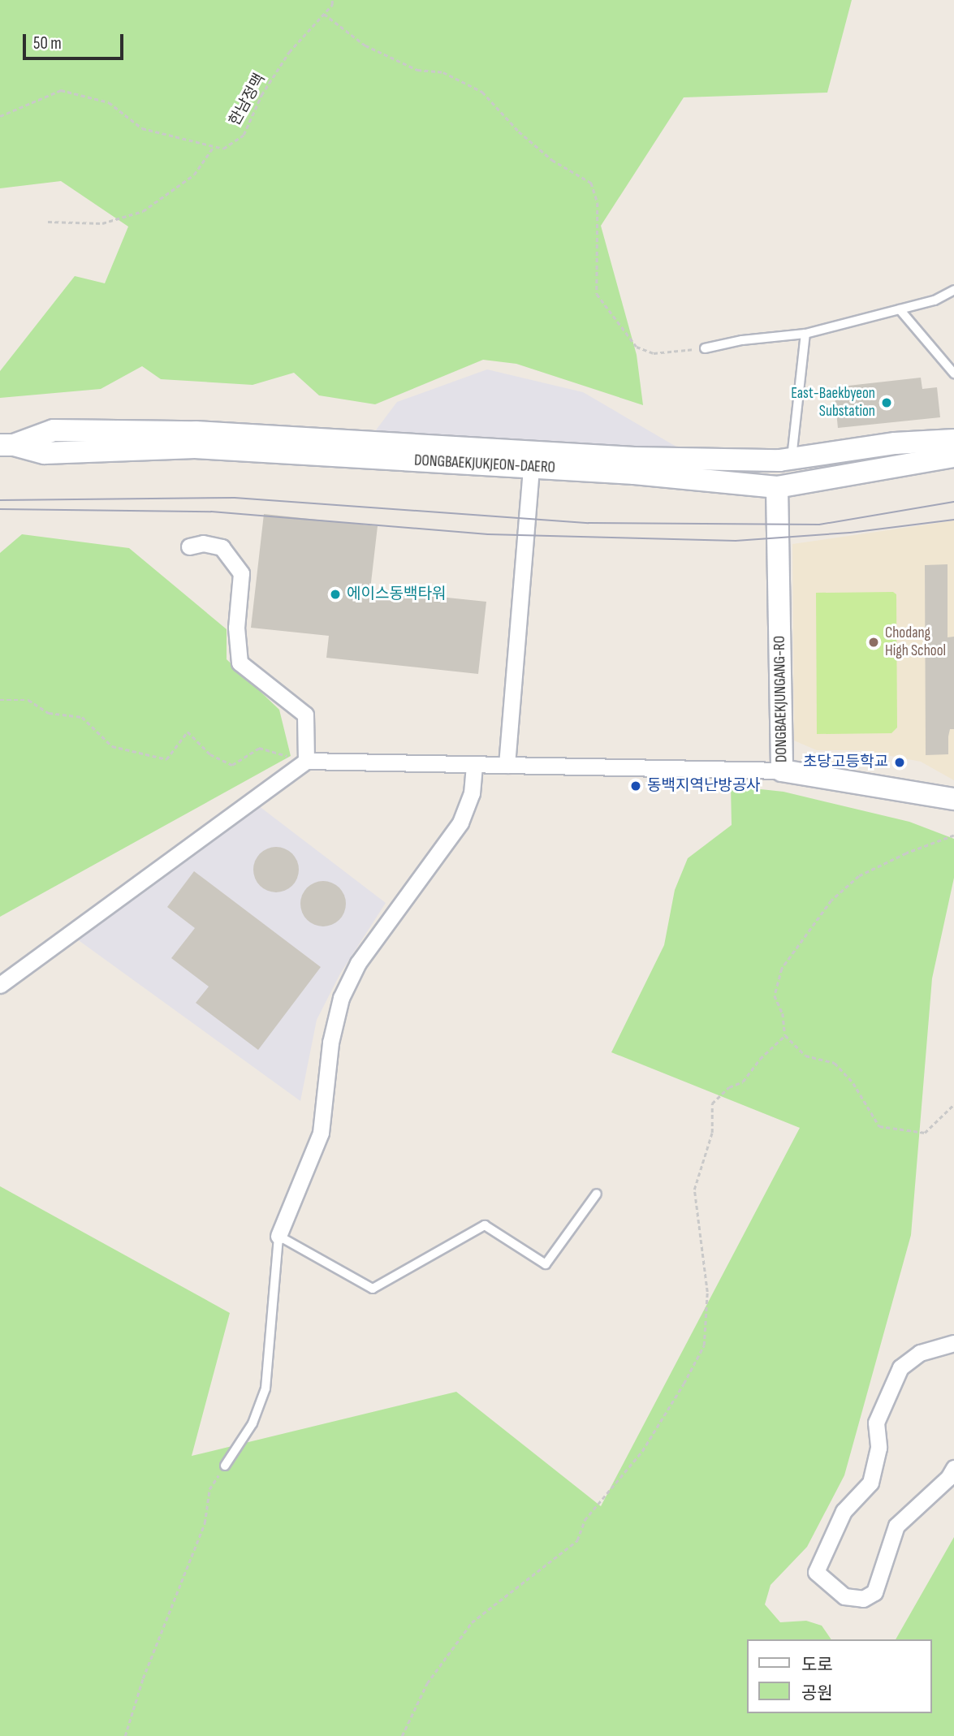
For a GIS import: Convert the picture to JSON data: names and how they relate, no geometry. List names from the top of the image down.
{
  "streets": {
    "main road": ["DONGBAEKJUKJEON-DAERO", "DONGBAEKJUNGANG-RO"],
    "path": ["한남정맥"]
  },
  "crossings": [
    ["DONGBAEKJUKJEON-DAERO", "DONGBAEKJUNGANG-RO"]
  ],
  "places": [
    "East-Baekbyeon Substation",
    "에이스동백타워",
    "Chodang High School",
    "초당고등학교",
    "동백지역난방공사"
  ],
  "legend": ["도로", "공원"],
  "scale_bar": "50 m"
}
